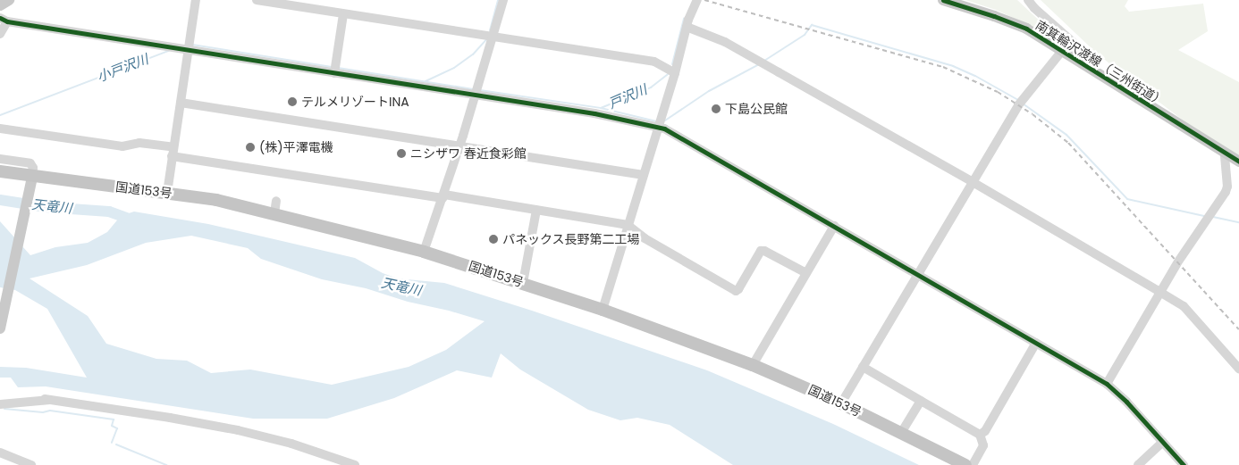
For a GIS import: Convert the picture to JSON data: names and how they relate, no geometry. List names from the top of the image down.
{
  "streets": {
    "highway": ["国道153号"],
    "main road": ["南箕輪沢渡線（三州街道）"]
  },
  "water": ["小戸沢川", "戸沢川", "天竜川"],
  "places": [
    "テルメリゾートINA",
    "下島公民館",
    "(株)平澤電機",
    "ニシザワ 春近食彩館",
    "パネックス長野第二工場"
  ]
}
